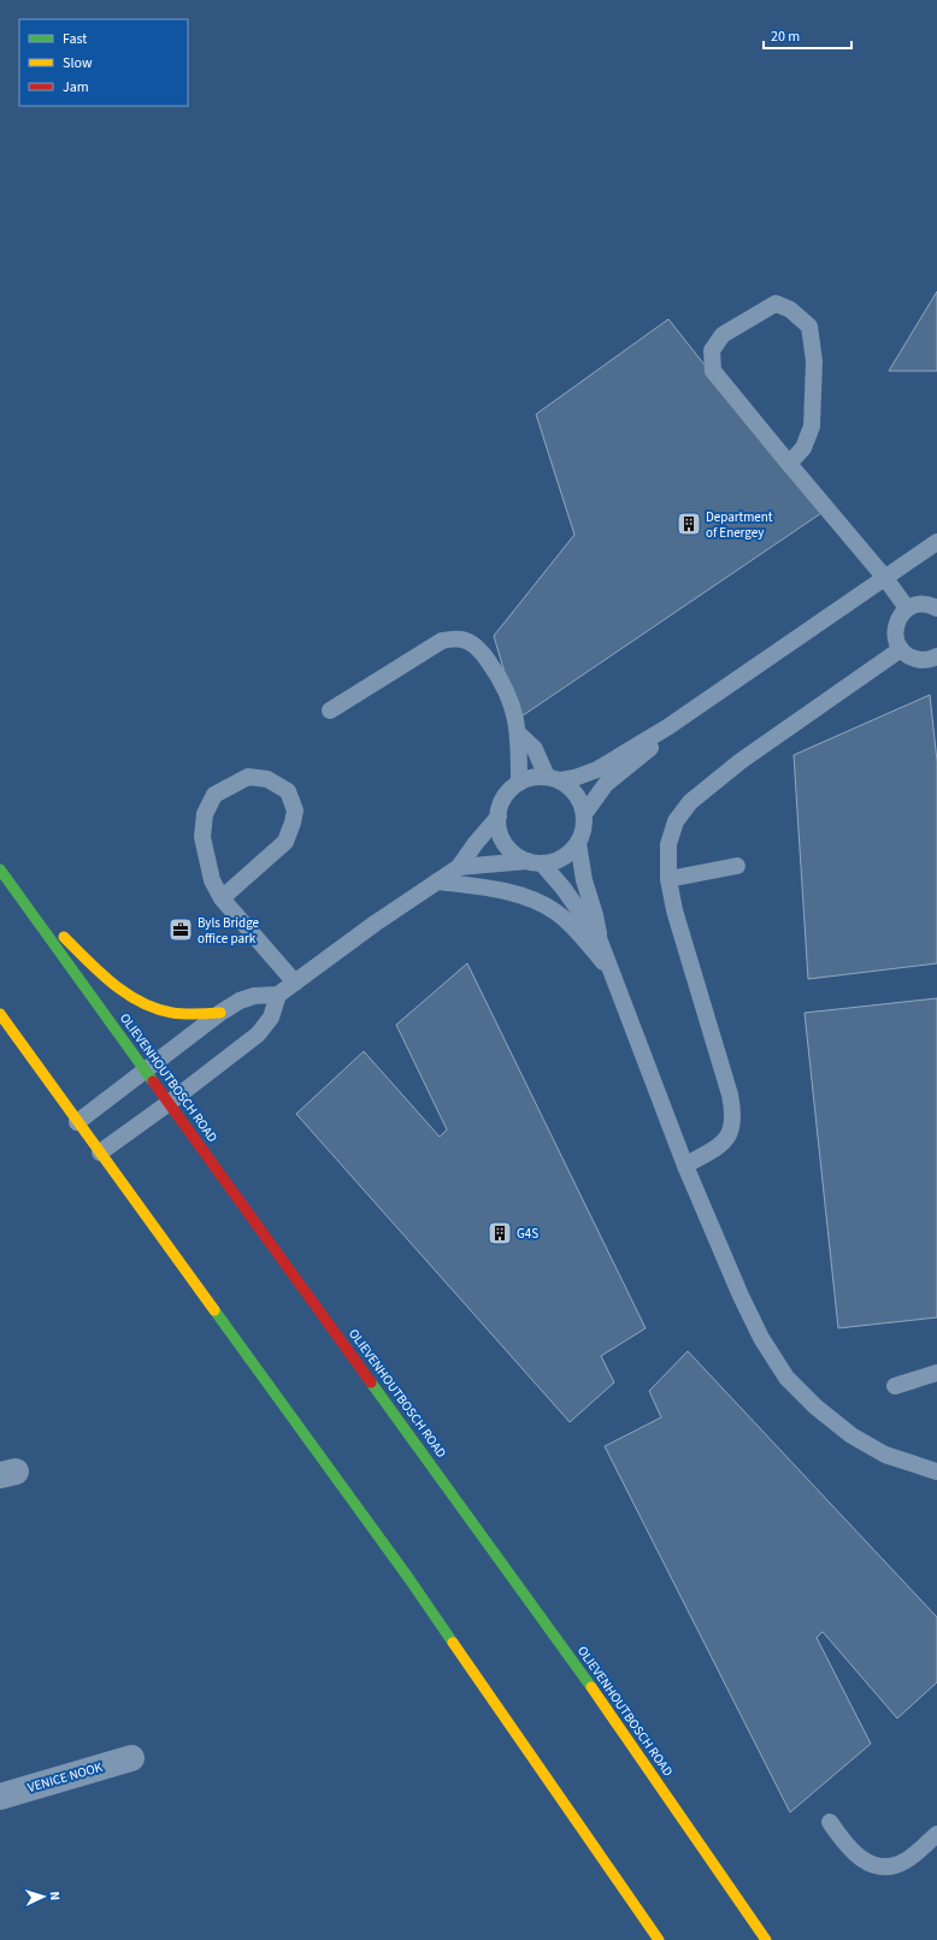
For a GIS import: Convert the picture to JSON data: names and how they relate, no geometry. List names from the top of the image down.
{
  "streets": {
    "main road": ["OLIEVENHOUTBOSCH ROAD"],
    "street": ["VENICE NOOK"]
  },
  "places": {
    "building": ["Department of Energey", "G4S"],
    "office": ["Byls Bridge office park"]
  },
  "legend": ["Fast", "Slow", "Jam"],
  "scale_bar": "20 m",
  "north": "right"
}
